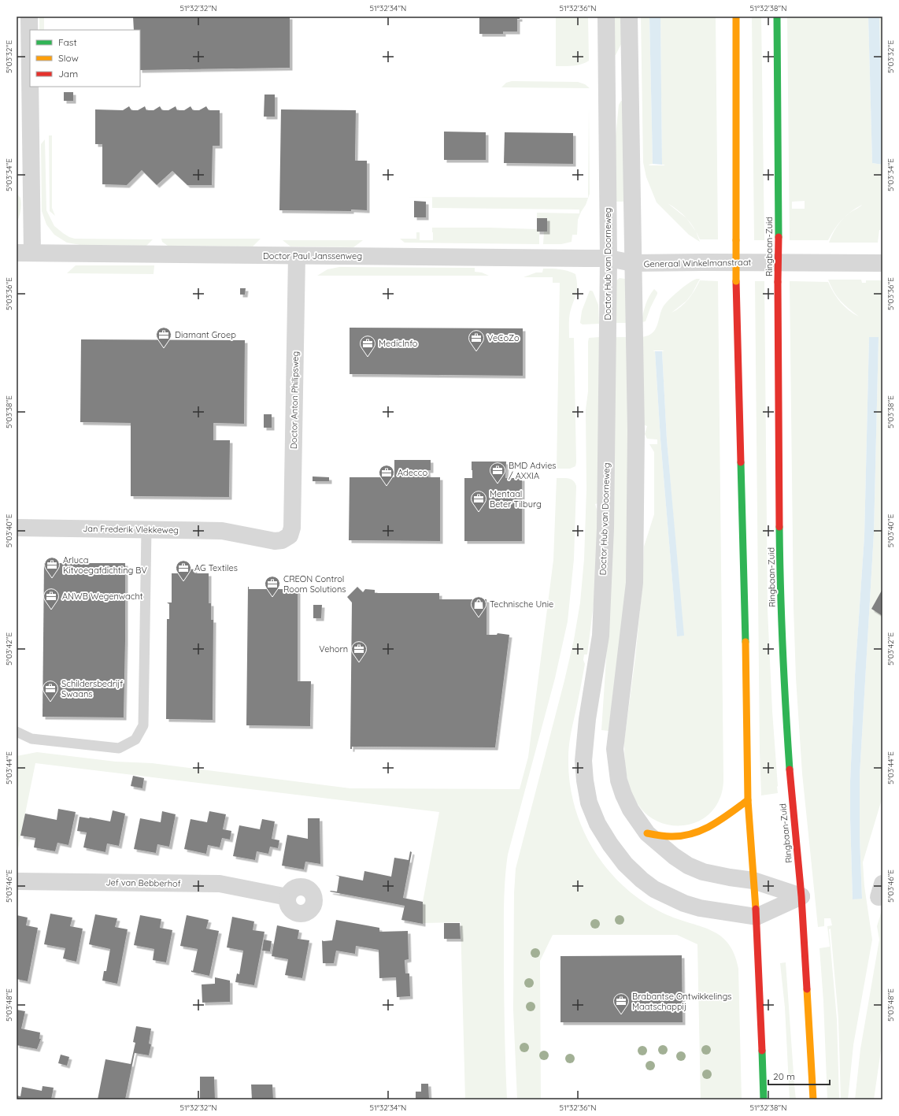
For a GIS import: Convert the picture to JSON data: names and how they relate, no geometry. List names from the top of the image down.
{
  "streets": {
    "main road": ["Ringbaan-Zuid"],
    "street": [
      "Doctor Paul Janssenweg",
      "Generaal Winkelmanstraat",
      "Doctor Hub van Doorneweg",
      "Doctor Anton Philipsweg",
      "Jan Frederik Vlekkeweg",
      "Jef van Bebberhof"
    ]
  },
  "crossings": [
    ["Doctor Paul Janssenweg", "Generaal Winkelmanstraat"],
    ["Doctor Paul Janssenweg", "Doctor Hub van Doorneweg"],
    ["Doctor Paul Janssenweg", "Doctor Anton Philipsweg"],
    ["Generaal Winkelmanstraat", "Doctor Hub van Doorneweg"],
    ["Doctor Anton Philipsweg", "Jan Frederik Vlekkeweg"]
  ],
  "places": {
    "office": [
      "Diamant Groep",
      "VeCoZo",
      "MedicInfo",
      "BMD Advies / AXXIA",
      "Adecco",
      "Mentaal Beter Tilburg",
      "Arluca Kitvoegafdichting BV",
      "AG Textiles",
      "CREON Control Room Solutions",
      "ANWB Wegenwacht",
      "Vehorn",
      "Schildersbedrijf Swaans",
      "Brabantse Ontwikkelings Maatschappij"
    ],
    "shop": ["Technische Unie"]
  },
  "legend": ["Fast", "Slow", "Jam"],
  "scale_bar": "20 m",
  "coordinates": [
    "51°32'32\"N",
    "51°32'34\"N",
    "51°32'36\"N",
    "51°32'38\"N",
    "5°03'32\"E",
    "5°03'34\"E",
    "5°03'36\"E",
    "5°03'38\"E",
    "5°03'40\"E",
    "5°03'42\"E",
    "5°03'44\"E",
    "5°03'46\"E",
    "5°03'48\"E"
  ]
}
